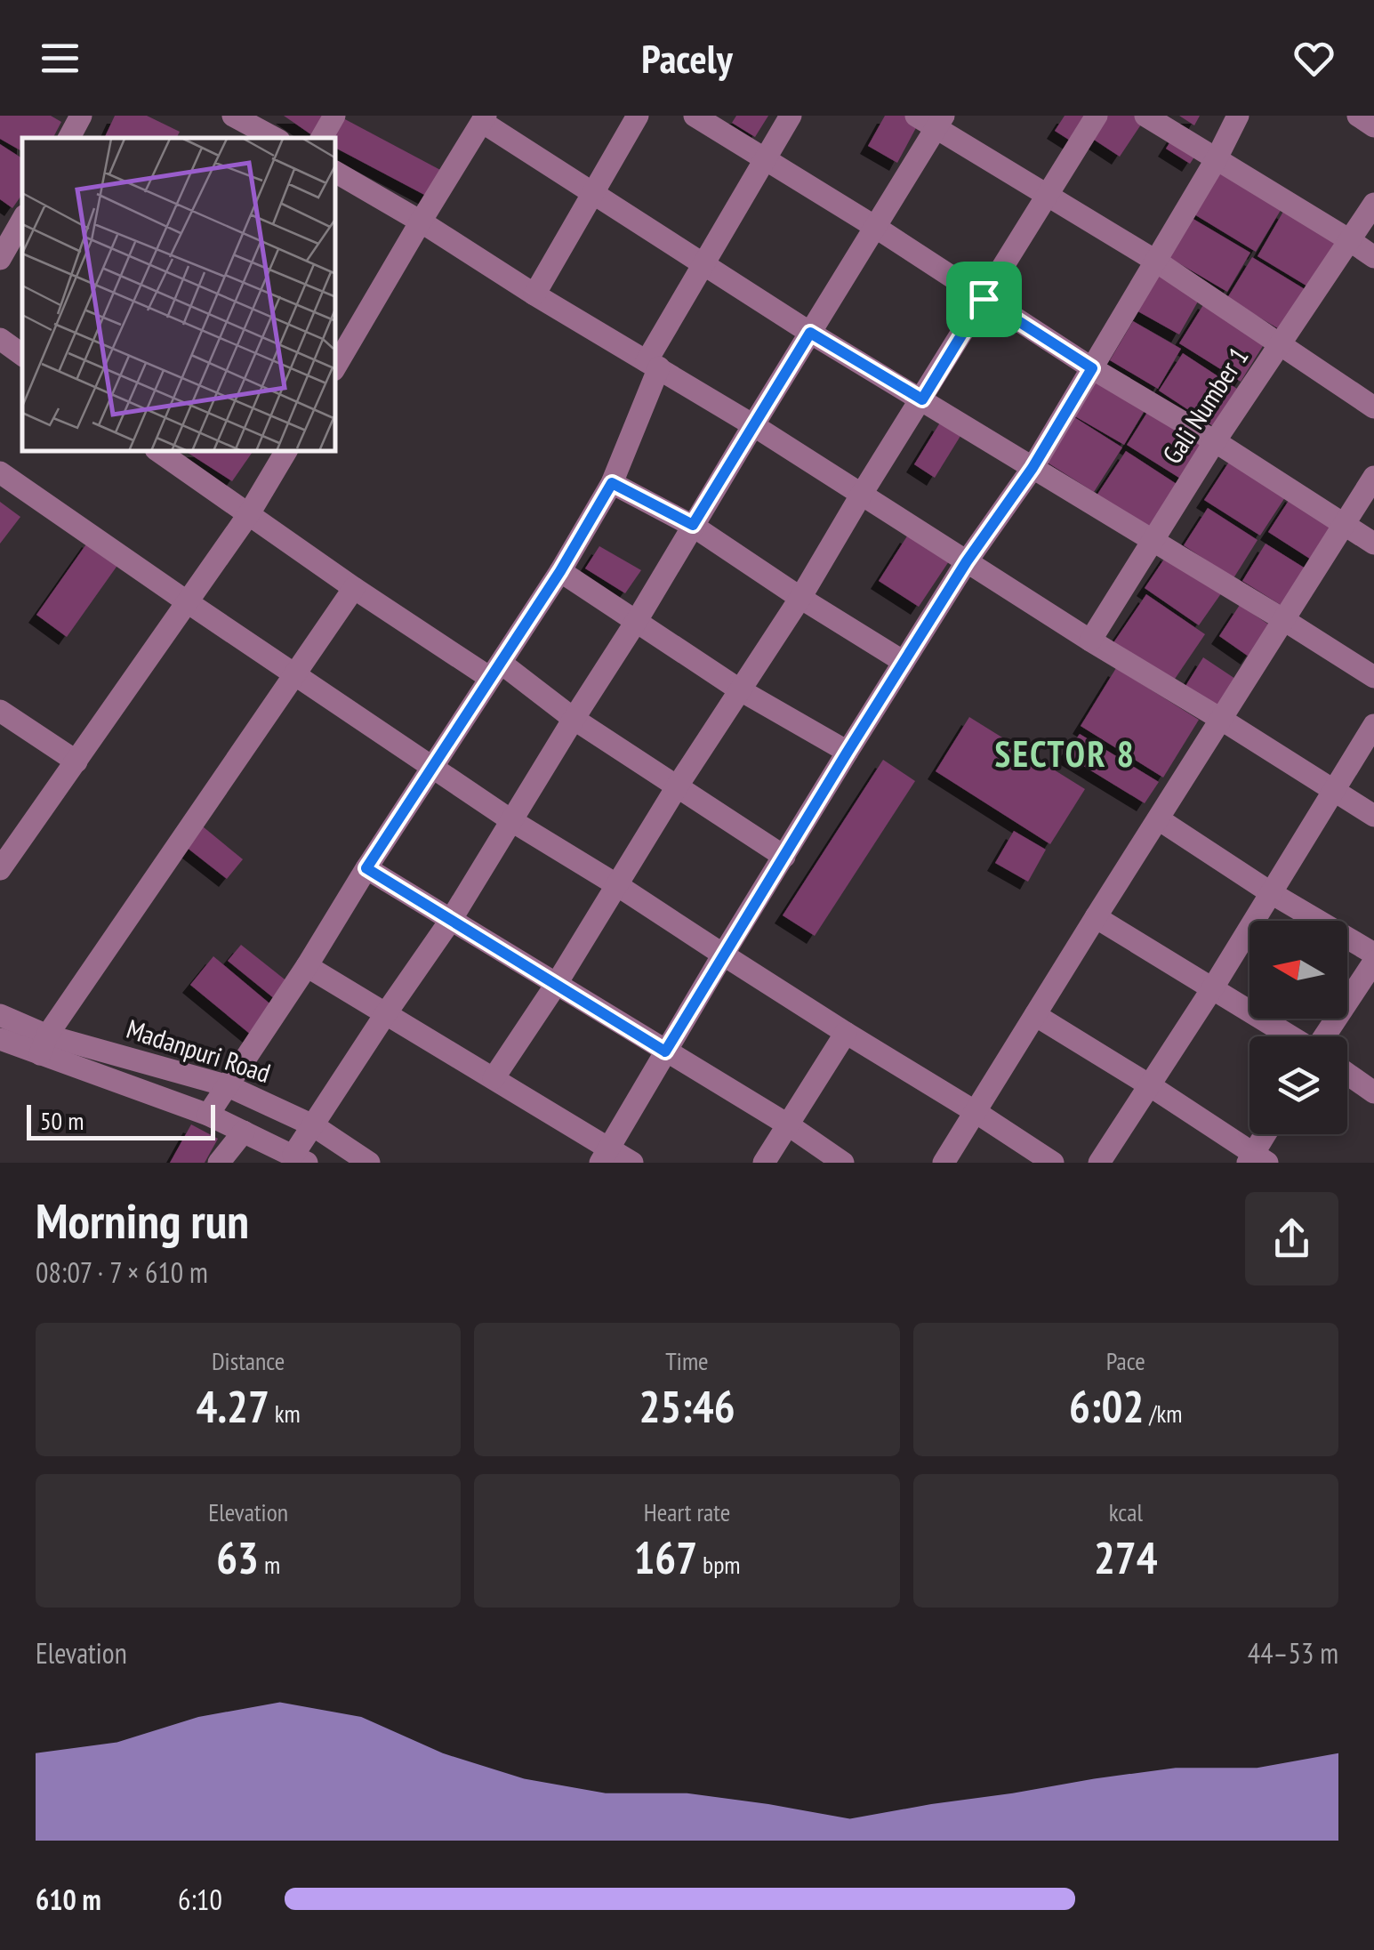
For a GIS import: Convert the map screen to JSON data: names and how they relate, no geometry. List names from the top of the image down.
{
  "streets": {
    "street": ["Gali Number 1", "Madanpuri Road"]
  },
  "districts": ["SECTOR 8"],
  "scale_bar": "50 m",
  "north": "left",
  "page": {
    "header": "Pacely",
    "scale": "50 m",
    "heading": ["Morning run", "08:07 · 7 × 610 m"],
    "stats": [
      ["Distance", "4.27 km"],
      ["Time", "25:46"],
      ["Pace", "6:02 /km"],
      ["Elevation", "63 m"],
      ["Heart rate", "167 bpm"],
      ["kcal", "274"]
    ],
    "chart": ["Elevation", "44–53 m"],
    "list": [
      {
        "name": "610 m",
        "note": "6:10"
      }
    ]
  }
}
